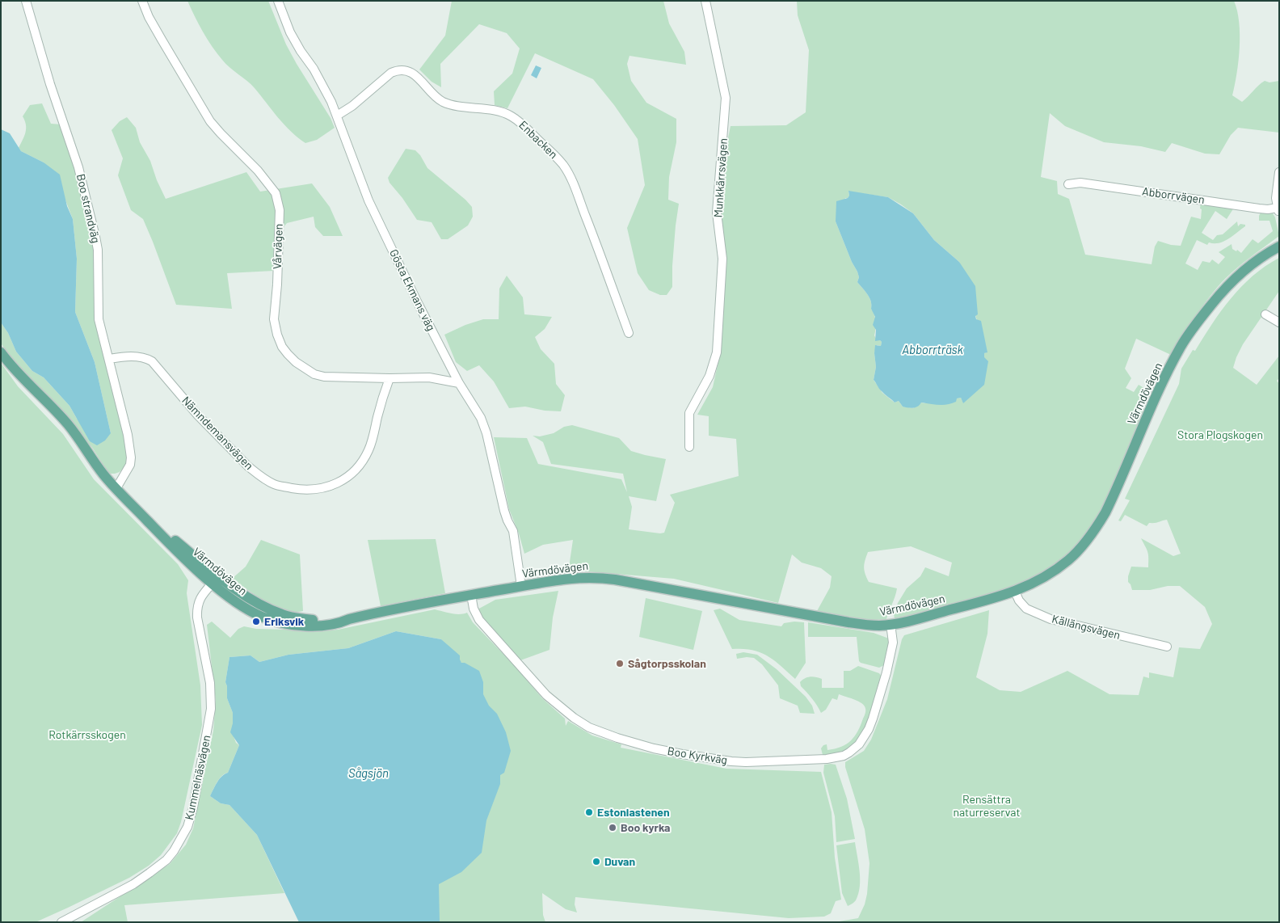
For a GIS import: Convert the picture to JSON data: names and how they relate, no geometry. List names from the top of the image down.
{
  "streets": {
    "main road": ["Värmdövägen"],
    "street": [
      "Enbacken",
      "Munkkärrsvägen",
      "Abborrvägen",
      "Boo strandväg",
      "Vårvägen",
      "Gösta Ekmans väg",
      "Nämndemansvägen",
      "Källängsvägen",
      "Boo Kyrkväg",
      "Kummelnäsvägen"
    ]
  },
  "crossings": [
    ["Enbacken", "Gösta Ekmans väg"],
    ["Boo strandväg", "Värmdövägen"],
    ["Boo strandväg", "Nämndemansvägen"],
    ["Vårvägen", "Gösta Ekmans väg"],
    ["Vårvägen", "Nämndemansvägen"],
    ["Gösta Ekmans väg", "Värmdövägen"],
    ["Värmdövägen", "Källängsvägen"],
    ["Värmdövägen", "Boo Kyrkväg"],
    ["Värmdövägen", "Kummelnäsvägen"]
  ],
  "water": ["Abborrträsk", "Sågsjön"],
  "parks": ["Stora Plogskogen", "Rotkärrsskogen", "Rensättra naturreservat"],
  "places": [
    "Eriksvik",
    "Sågtorpsskolan",
    "Estoniastenen",
    "Boo kyrka",
    "Duvan"
  ]
}
